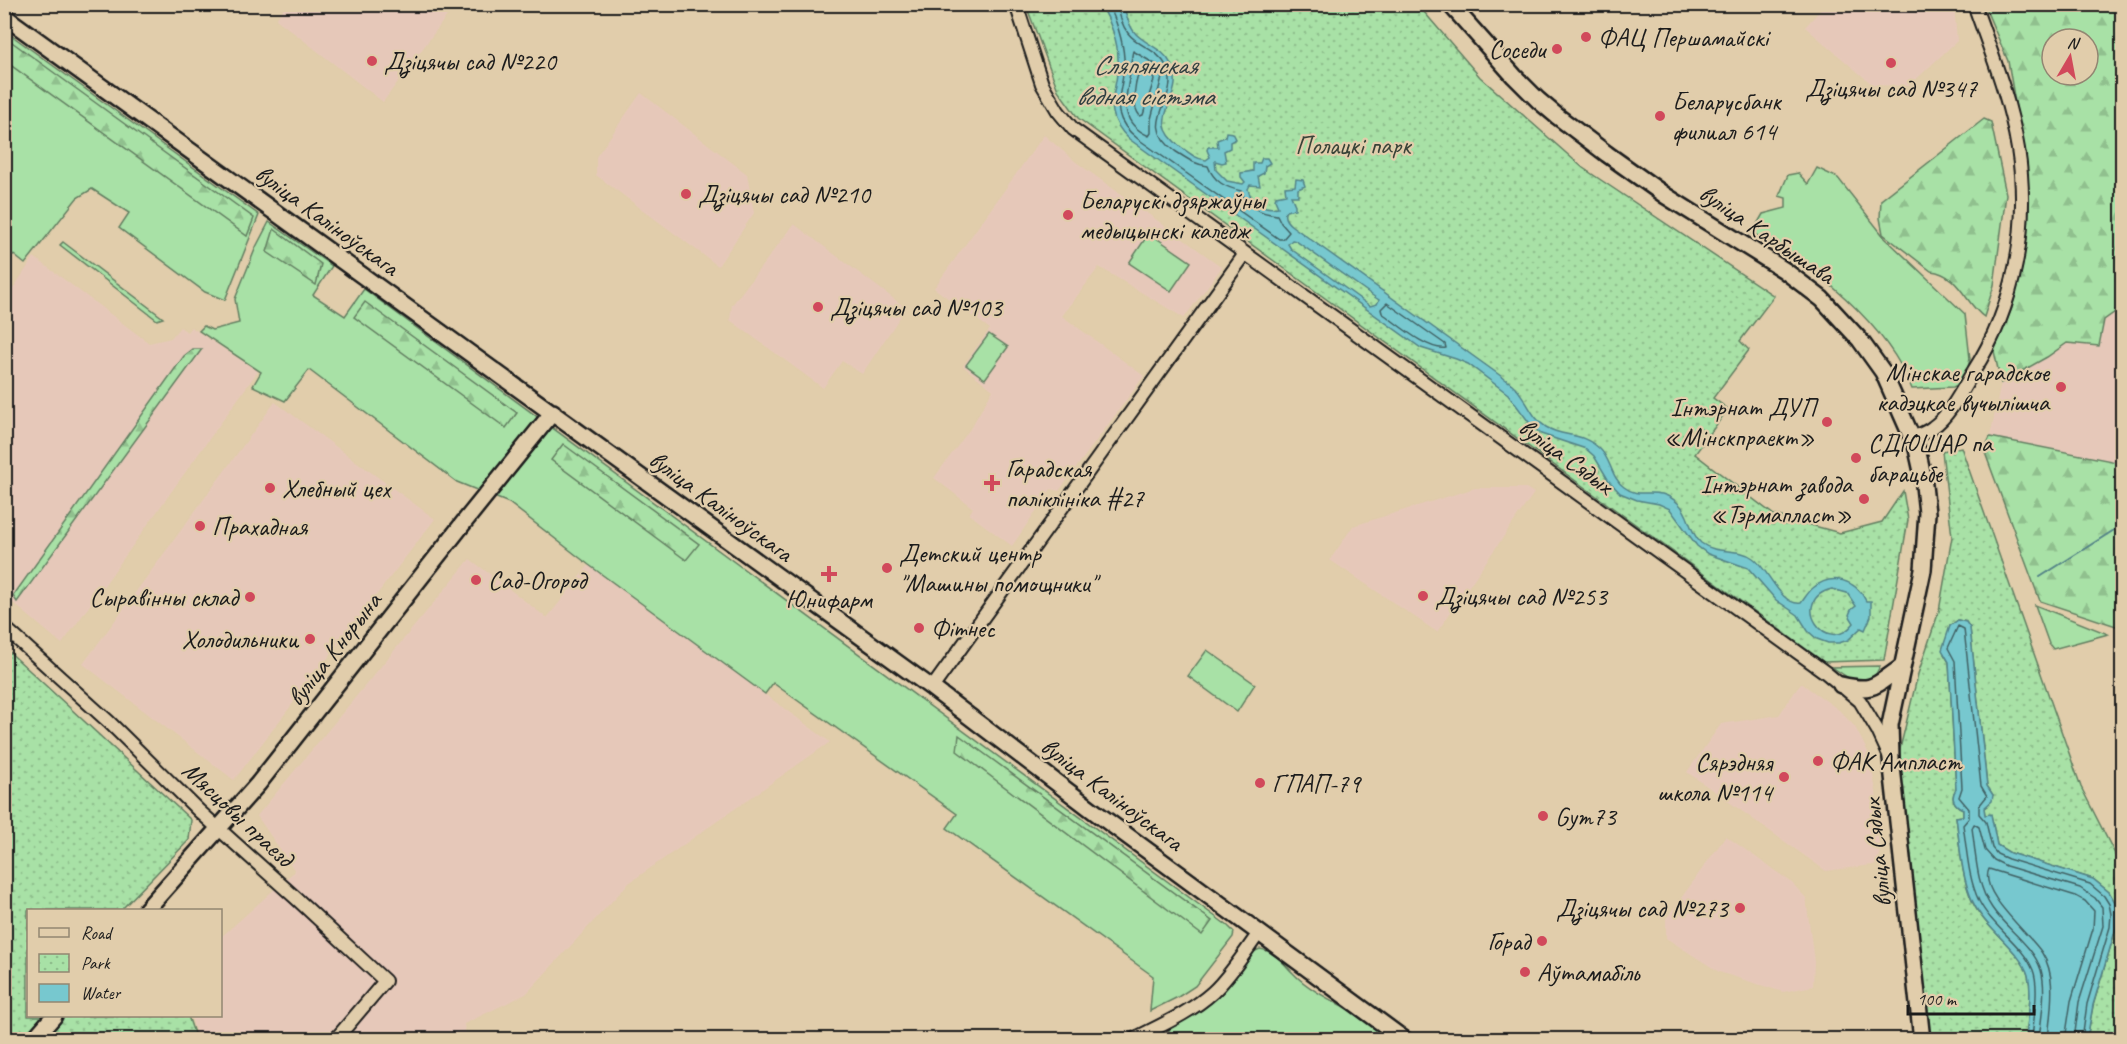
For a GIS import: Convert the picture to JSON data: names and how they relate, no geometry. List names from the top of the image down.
{
  "streets": {
    "main road": [
      "вуліца Каліноўскага",
      "вуліца Карбышава",
      "вуліца Сядых",
      "вуліца Кнорына"
    ],
    "street": ["Мясцовы праезд"]
  },
  "crossings": [
    ["вуліца Каліноўскага", "вуліца Кнорына"],
    ["вуліца Карбышава", "вуліца Сядых"],
    ["вуліца Кнорына", "Мясцовы праезд"]
  ],
  "water": ["Сляпянская водная сістэма"],
  "parks": ["Полацкі парк"],
  "places": {
    "other": [
      "ФАЦ Першамайскі",
      "Соседи",
      "Дзіцячы сад №220",
      "Дзіцячы сад №347",
      "Беларусбанк филиал 614",
      "Дзіцячы сад №210",
      "Беларускі дзяржаўны медыцынскі каледж",
      "Дзіцячы сад №103",
      "Мінскае гарадское кадэцкае вучылішча",
      "Інтэрнат ДУП «Мінскпраект»",
      "СДЮШАР па барацьбе",
      "Хлебный цех",
      "Інтэрнат завода «Тэрмапласт»",
      "Прахадная",
      "Детский центр \"Машины помощники\"",
      "Сад-Огород",
      "Дзіцячы сад №253",
      "Сыравінны склад",
      "Фітнес",
      "Холодильники",
      "ФАК Ампласт",
      "Сярэдняя школа №114",
      "ГПАП-79",
      "Gym73",
      "Дзіцячы сад №273",
      "Горад",
      "Аўтамабіль"
    ],
    "health": ["Гарадская паліклініка #27", "Юнифарм"]
  },
  "legend": ["Road", "Park", "Water"],
  "scale_bar": "100 m",
  "north": "top"
}
